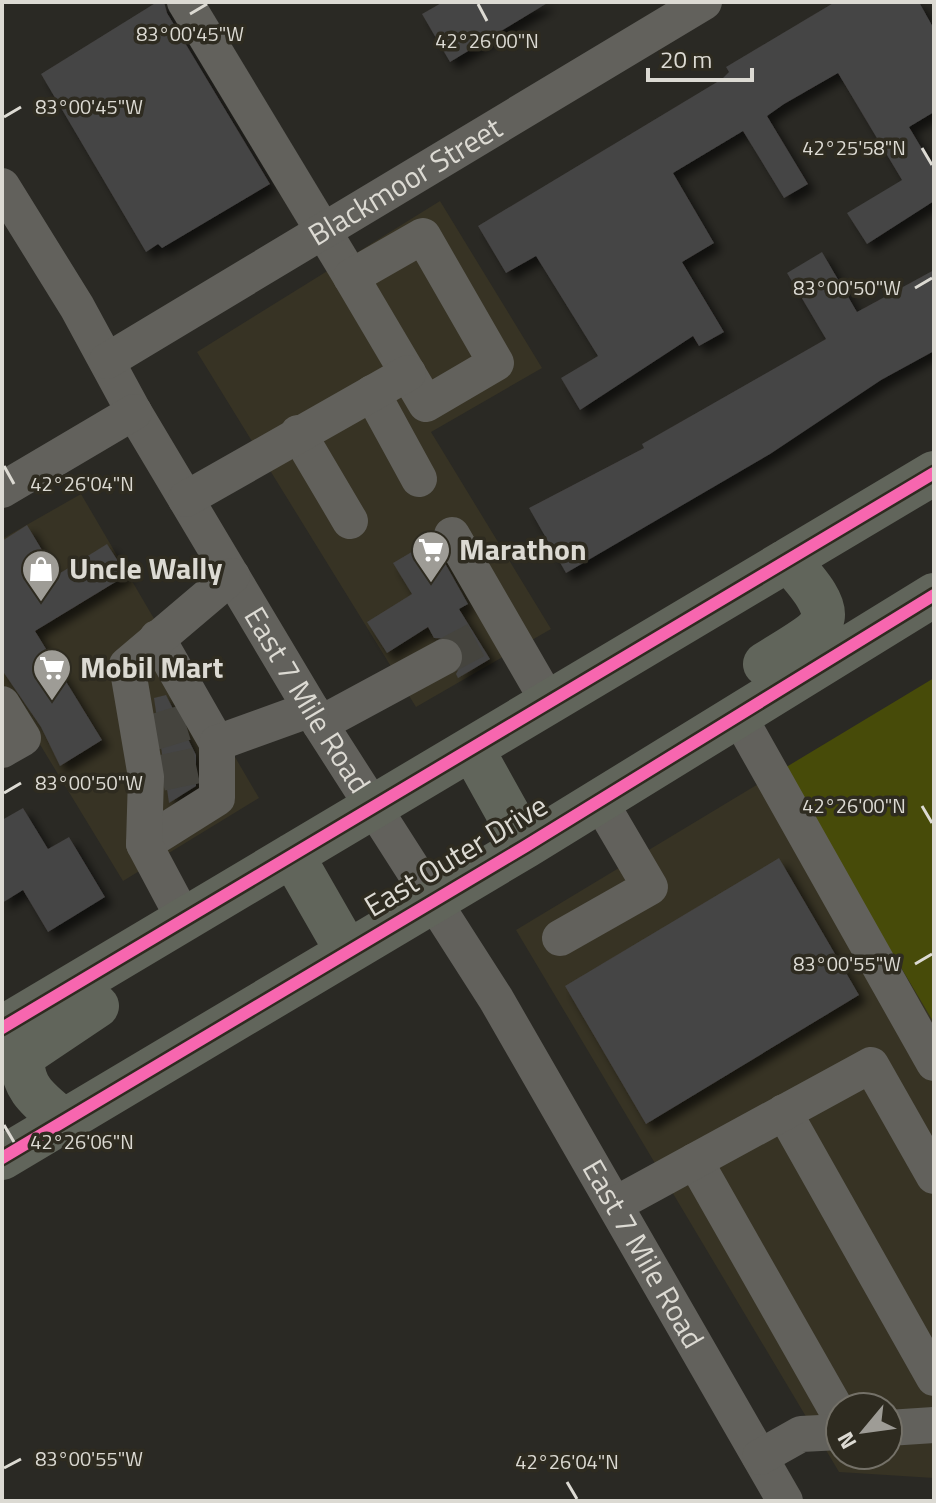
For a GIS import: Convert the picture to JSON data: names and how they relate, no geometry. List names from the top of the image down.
{
  "streets": {
    "main road": ["East Outer Drive"],
    "street": ["Blackmoor Street", "East 7 Mile Road"]
  },
  "crossings": [
    ["Blackmoor Street", "East 7 Mile Road"],
    ["East 7 Mile Road", "East Outer Drive"]
  ],
  "places": {
    "supermarket": ["Marathon", "Mobil Mart"],
    "shop": ["Uncle Wally"]
  },
  "scale_bar": "20 m",
  "north": "bottom left",
  "coordinates": [
    "83°00'45\"W",
    "42°26'00\"N",
    "42°25'58\"N",
    "83°00'50\"W",
    "42°26'04\"N",
    "83°00'55\"W",
    "42°26'06\"N"
  ]
}
